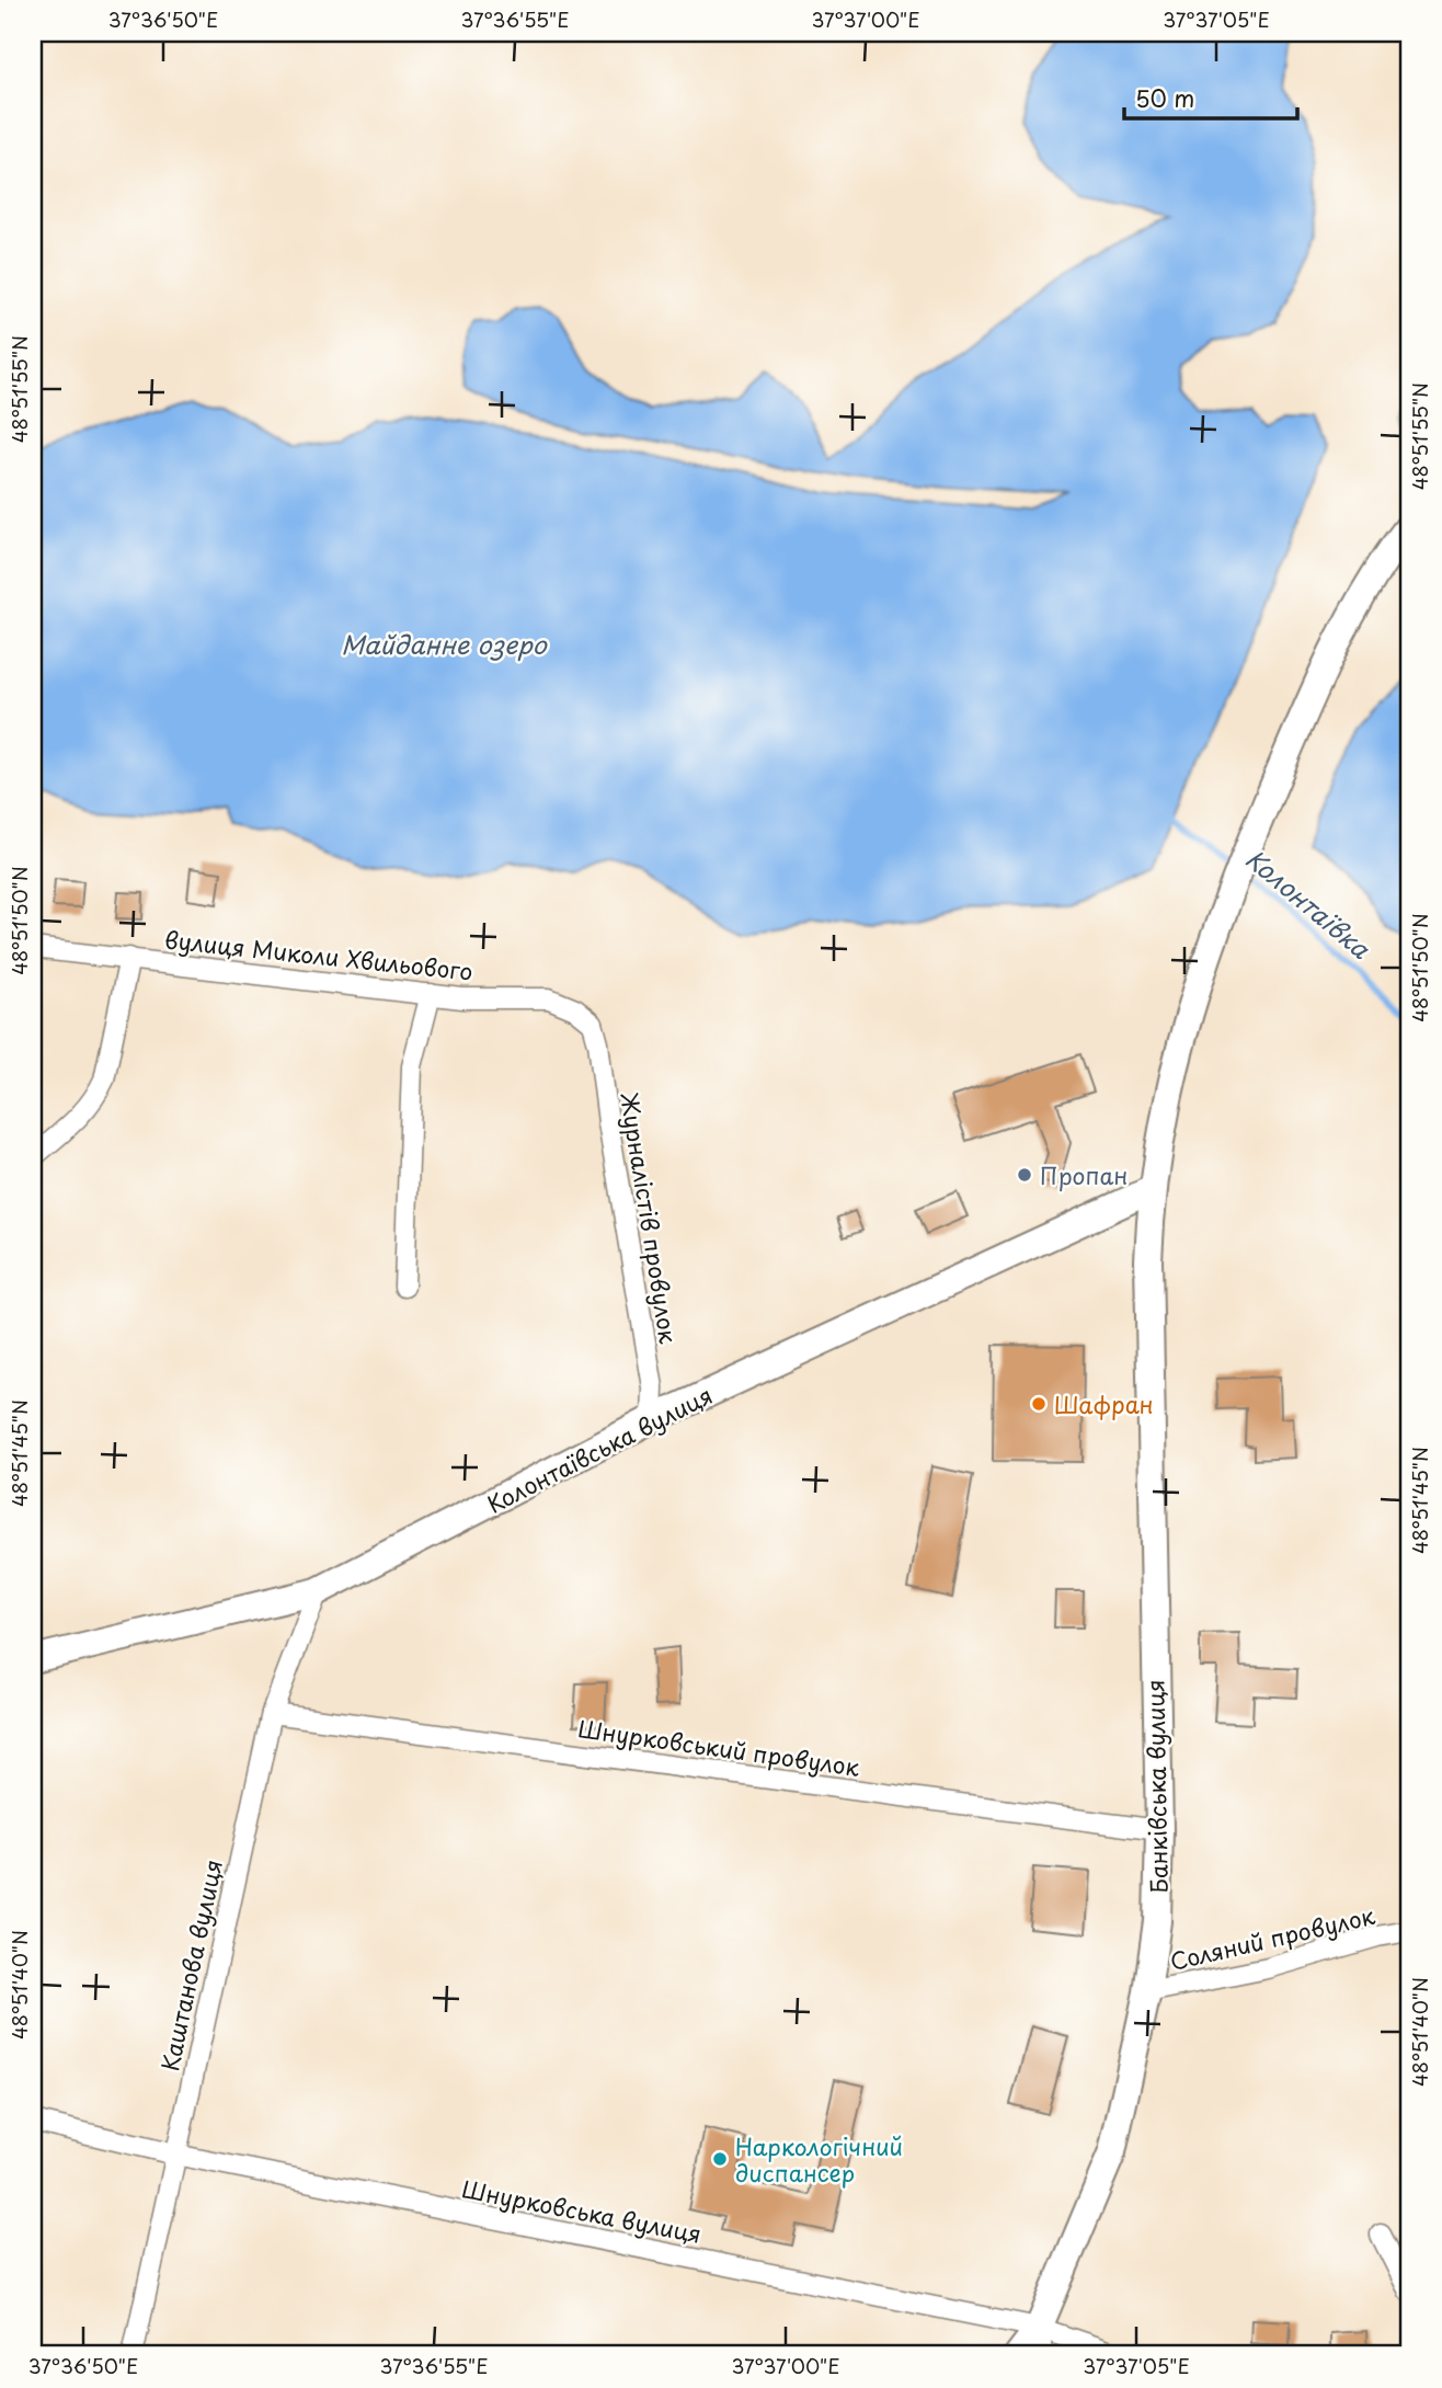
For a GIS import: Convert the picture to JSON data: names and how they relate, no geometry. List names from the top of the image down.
{
  "streets": {
    "main road": ["Колонтаївська вулиця", "Банківська вулиця"],
    "street": [
      "вулиця Миколи Хвильового",
      "Журналістів провулок",
      "Шнурковський провулок",
      "Соляний провулок",
      "Каштанова вулиця",
      "Шнурковська вулиця"
    ]
  },
  "crossings": [
    ["вулиця Миколи Хвильового", "Журналістів провулок"],
    ["Журналістів провулок", "Колонтаївська вулиця"],
    ["Колонтаївська вулиця", "Банківська вулиця"],
    ["Колонтаївська вулиця", "Каштанова вулиця"],
    ["Шнурковський провулок", "Банківська вулиця"],
    ["Шнурковський провулок", "Каштанова вулиця"],
    ["Банківська вулиця", "Соляний провулок"],
    ["Банківська вулиця", "Шнурковська вулиця"],
    ["Каштанова вулиця", "Шнурковська вулиця"]
  ],
  "water": ["Майданне озеро", "Колонтаївка"],
  "places": ["Пропан", "Шафран", "Наркологічний диспансер"],
  "scale_bar": "50 m",
  "coordinates": [
    "37°36'50\"E",
    "37°36'55\"E",
    "37°37'00\"E",
    "37°37'05\"E",
    "48°51'55\"N",
    "48°51'50\"N",
    "48°51'45\"N",
    "48°51'40\"N"
  ]
}
